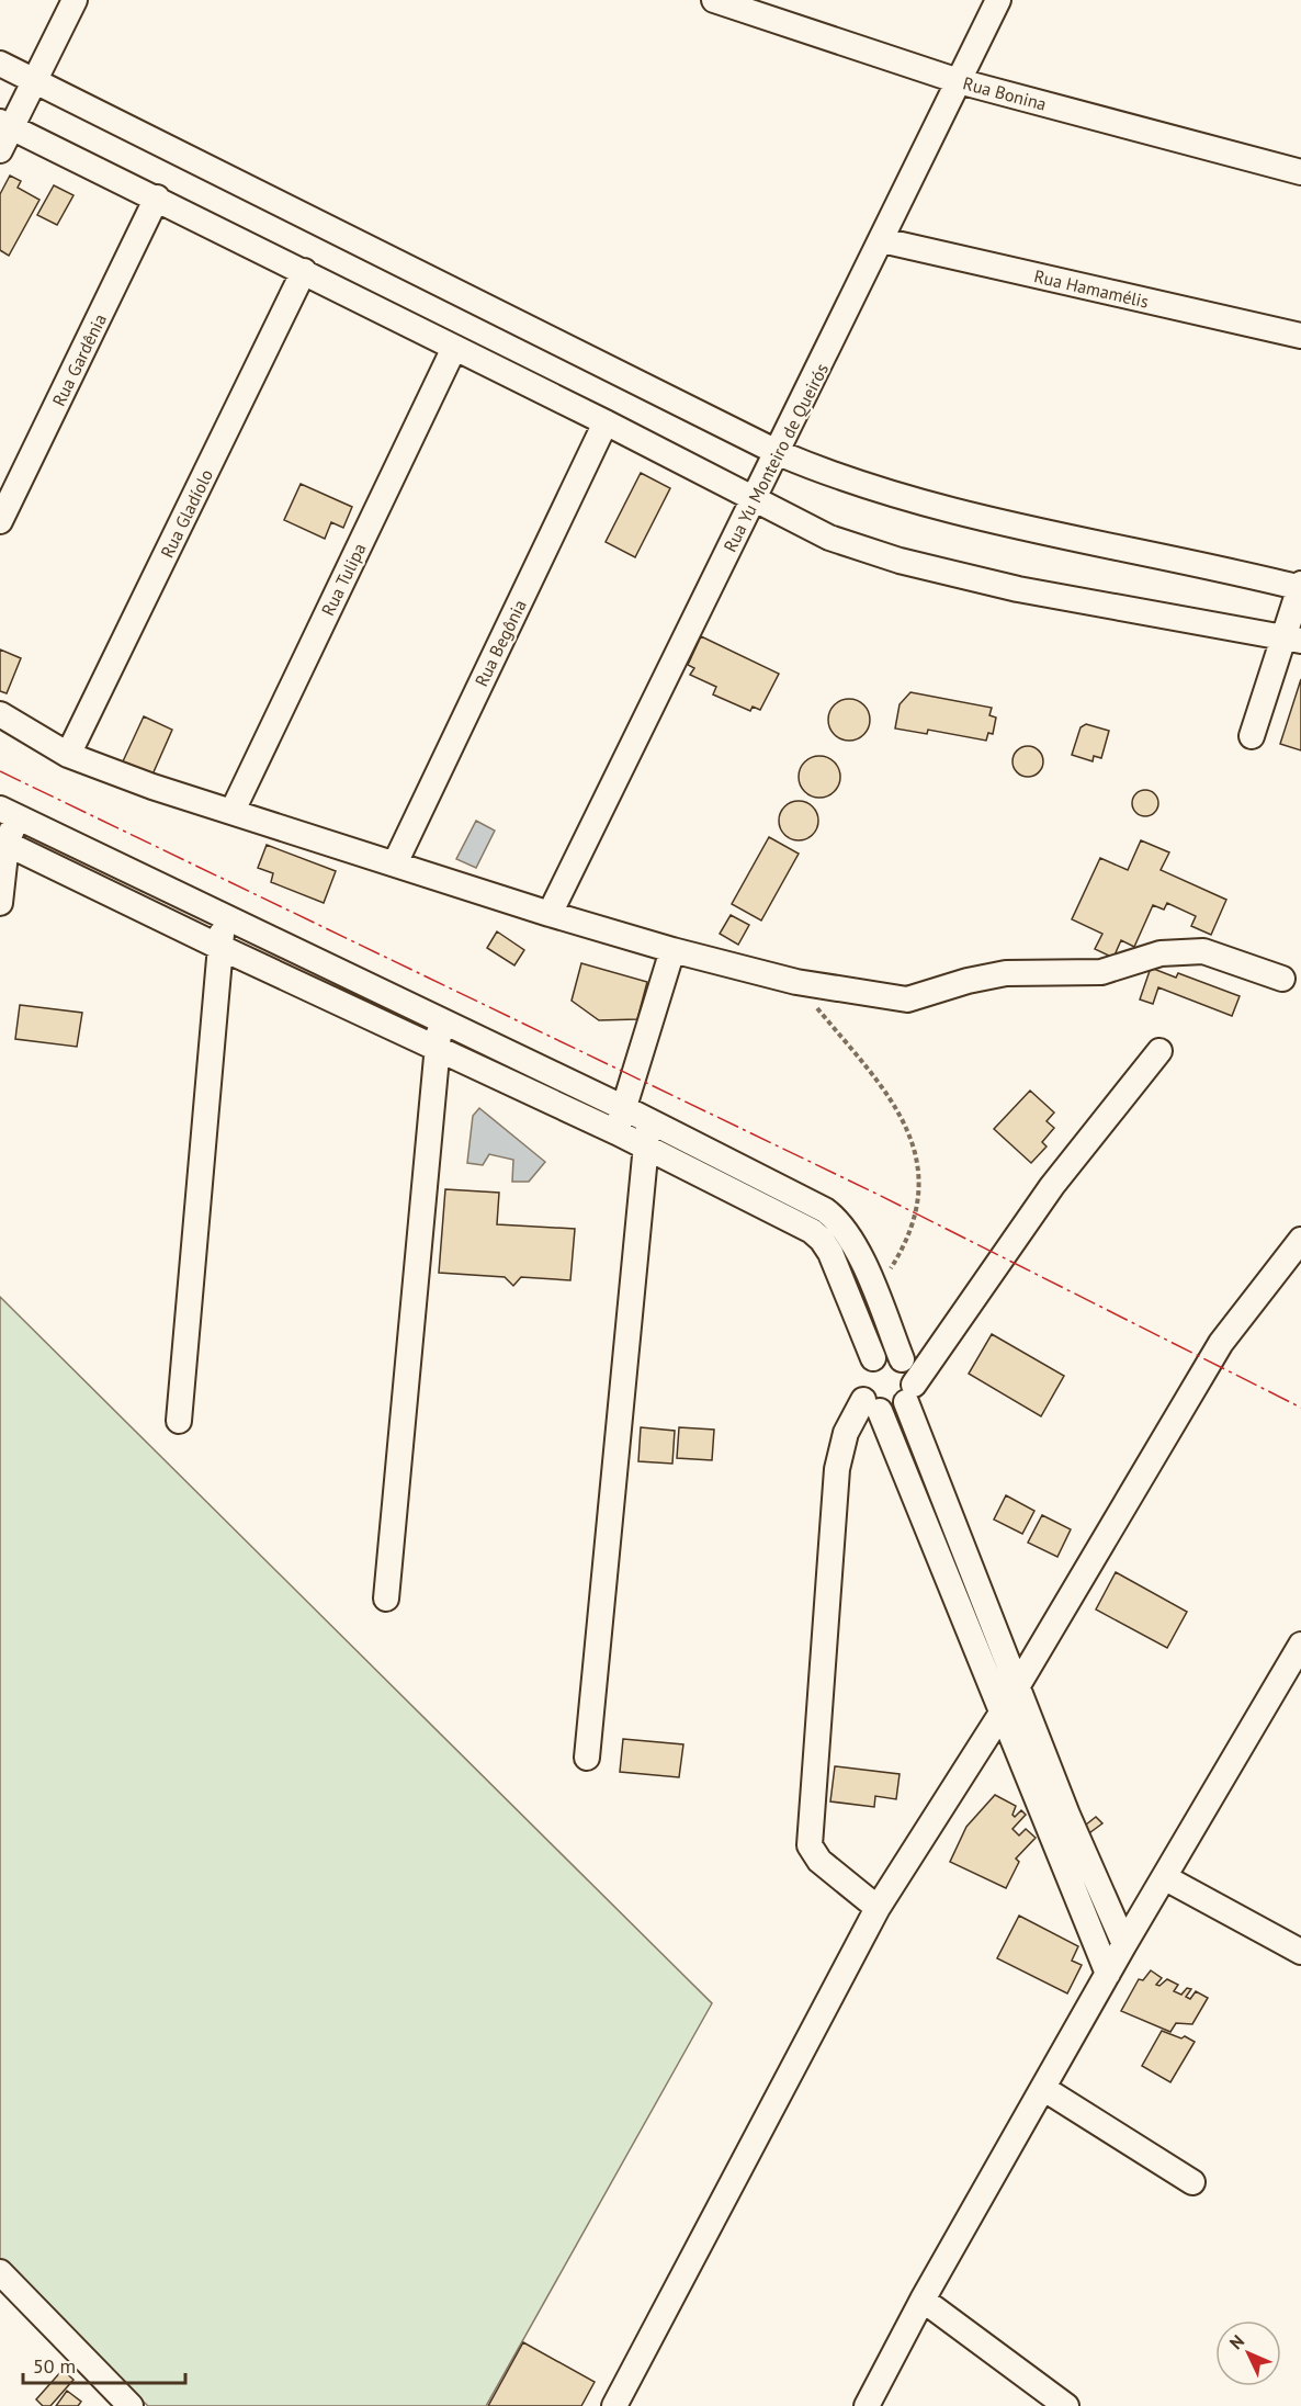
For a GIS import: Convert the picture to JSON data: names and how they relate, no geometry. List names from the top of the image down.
{
  "streets": {
    "street": [
      "Rua Bonina",
      "Rua Hamamélis",
      "Rua Gardênia",
      "Rua Yu Monteiro de Queirós",
      "Rua Gladíolo",
      "Rua Tulipa",
      "Rua Begônia"
    ]
  },
  "crossings": [
    ["Rua Bonina", "Rua Yu Monteiro de Queirós"],
    ["Rua Hamamélis", "Rua Yu Monteiro de Queirós"]
  ],
  "scale_bar": "50 m",
  "north": "top left"
}
